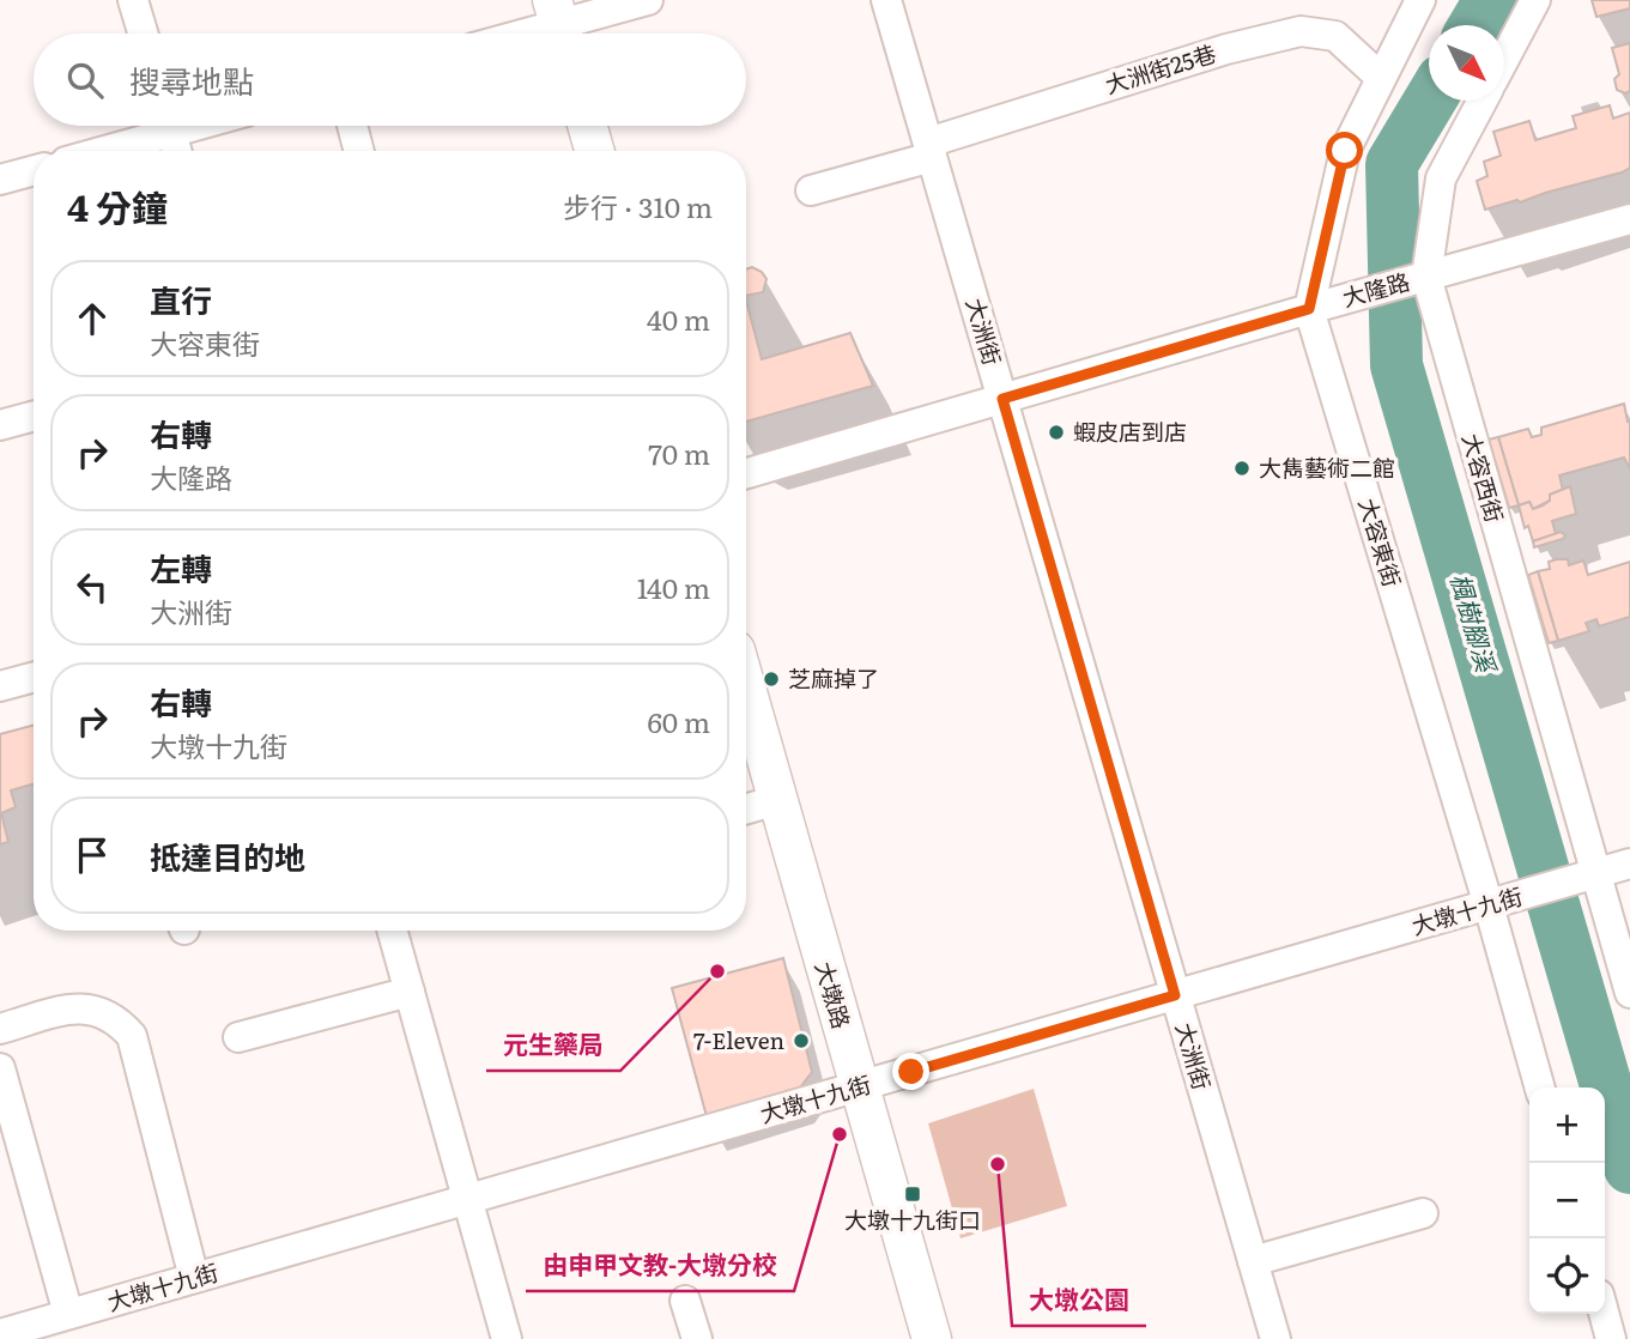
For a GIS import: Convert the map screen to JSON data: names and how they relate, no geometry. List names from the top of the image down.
{
  "streets": {
    "street": [
      "大洲街25巷",
      "大隆路",
      "大洲街",
      "大容西街",
      "大容東街",
      "大墩十九街",
      "大墩路"
    ]
  },
  "crossings": [
    ["大洲街25巷", "大洲街"],
    ["大洲街25巷", "大容東街"],
    ["大隆路", "大洲街"],
    ["大隆路", "大容西街"],
    ["大隆路", "大容東街"],
    ["大洲街", "大墩十九街"],
    ["大容西街", "大墩十九街"],
    ["大容東街", "大墩十九街"],
    ["大墩十九街", "大墩路"]
  ],
  "water": ["楓樹腳溪"],
  "places": {
    "other": [
      "蝦皮店到店",
      "大雋藝術二館",
      "芝麻掉了",
      "元生藥局",
      "7-Eleven",
      "由申甲文教-大墩分校",
      "大墩公園"
    ],
    "transit": ["大墩十九街口"]
  },
  "north": "bottom right",
  "page": {
    "search": "搜尋地點",
    "heading": ["4 分鐘", "步行 · 310 m"],
    "list": [
      ["直行", "大容東街", "40 m"],
      ["右轉", "大隆路", "70 m"],
      ["左轉", "大洲街", "140 m"],
      ["右轉", "大墩十九街", "60 m"],
      "抵達目的地"
    ],
    "map_buttons": ["+", "−"]
  }
}
